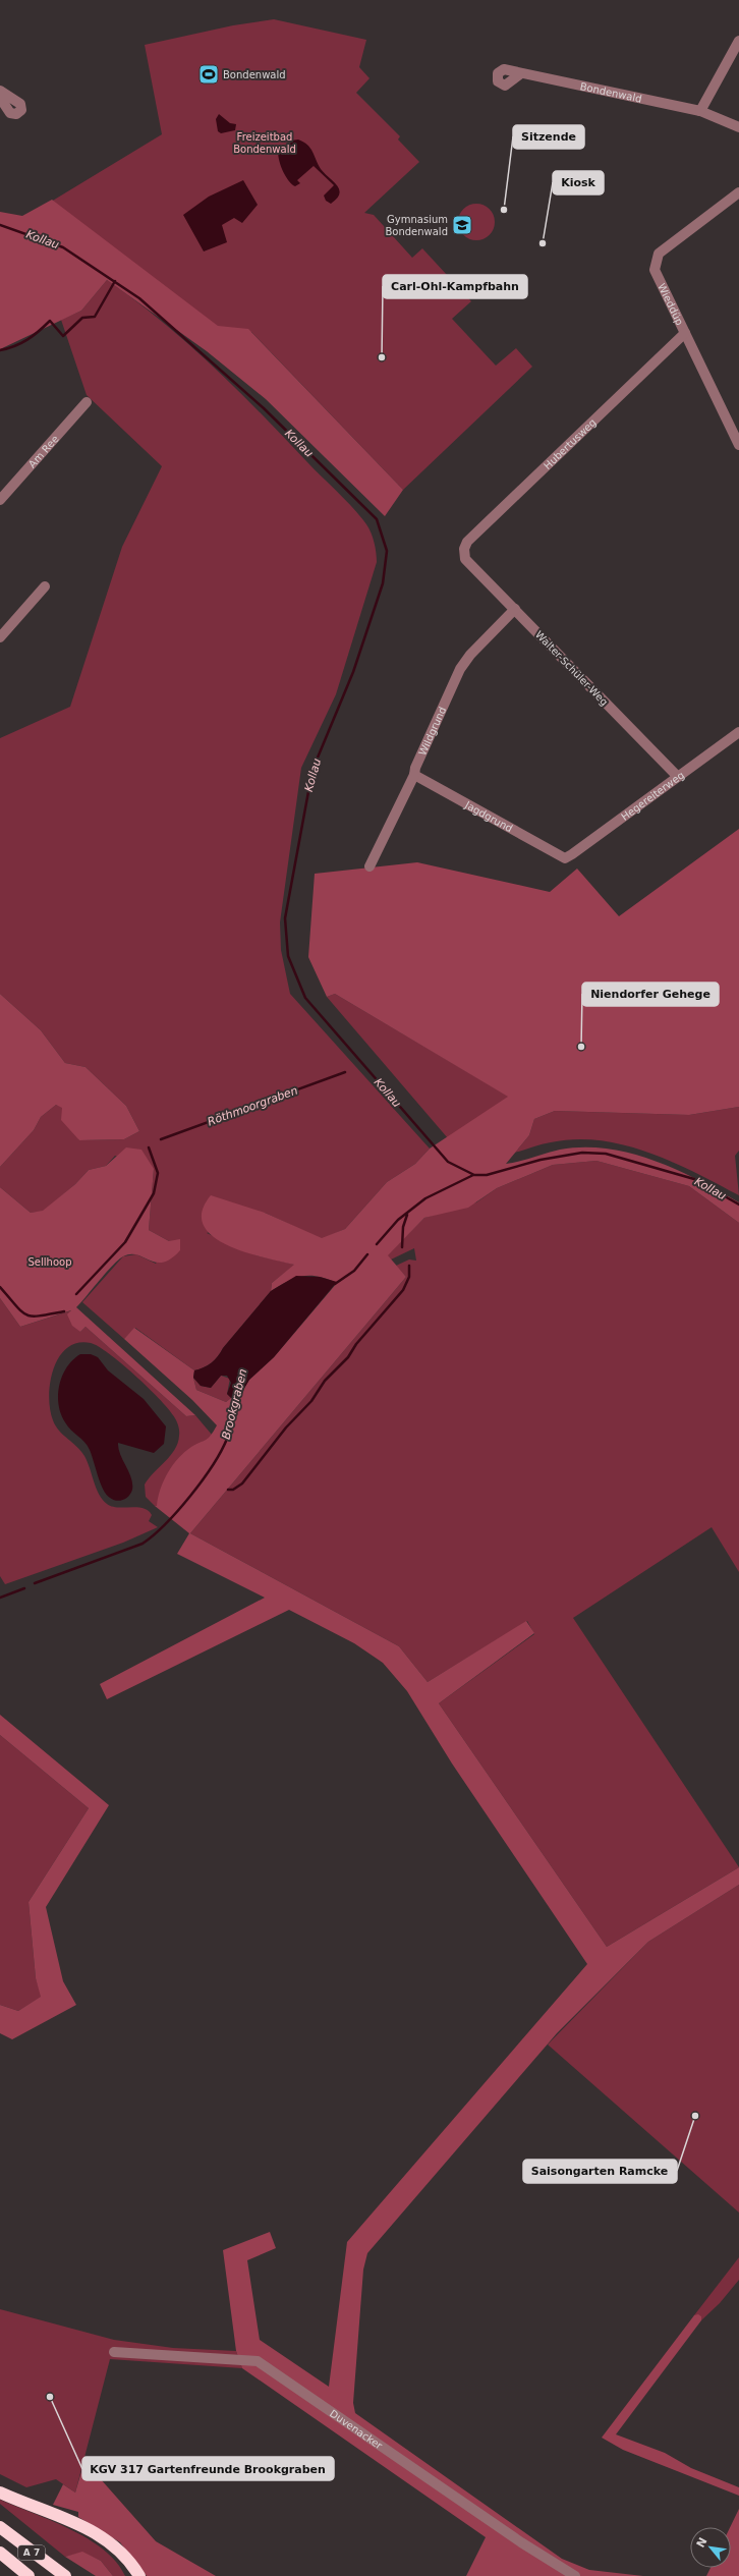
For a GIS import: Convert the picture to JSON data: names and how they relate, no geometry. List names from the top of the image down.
{
  "streets": {
    "highway": ["A 7"],
    "street": [
      "Bondenwald",
      "Wieddüp",
      "Hubertusweg",
      "Am Ree",
      "Walter-Schüler-Weg",
      "Wildgrund",
      "Hegereiterweg",
      "Jagdgrund",
      "Duvenacker"
    ]
  },
  "crossings": [
    ["Wieddüp", "Hubertusweg"],
    ["Hubertusweg", "Walter-Schüler-Weg"],
    ["Walter-Schüler-Weg", "Wildgrund"],
    ["Walter-Schüler-Weg", "Hegereiterweg"],
    ["Wildgrund", "Jagdgrund"],
    ["Hegereiterweg", "Jagdgrund"]
  ],
  "water": ["Kollau", "Röthmoorgraben", "Brookgraben"],
  "parks": ["Freizeitbad Bondenwald", "Sellhoop"],
  "places": {
    "sports": ["Bondenwald"],
    "other": [
      "Sitzende",
      "Kiosk",
      "Carl-Ohl-Kampfbahn",
      "Niendorfer Gehege",
      "Saisongarten Ramcke",
      "KGV 317 Gartenfreunde Brookgraben"
    ],
    "school or university": ["Gymnasium Bondenwald"]
  },
  "north": "top left"
}
